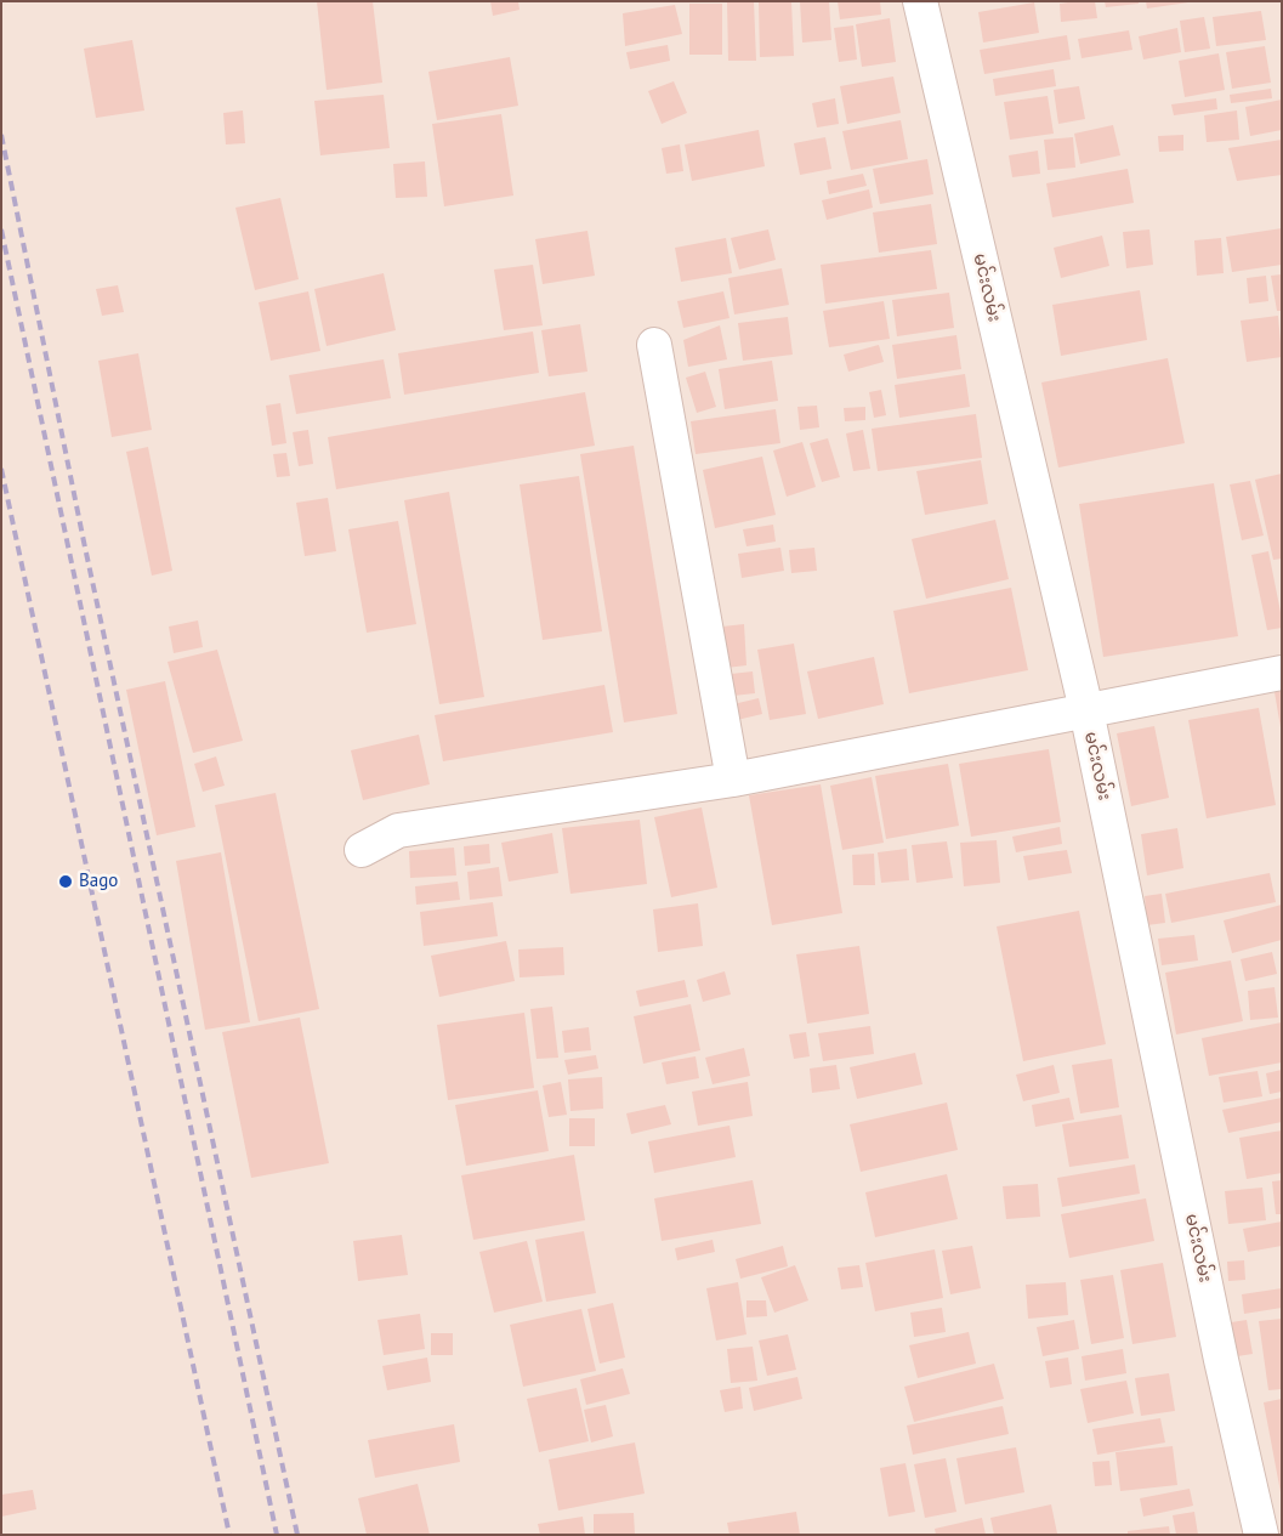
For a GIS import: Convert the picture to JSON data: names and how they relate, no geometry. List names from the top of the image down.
{
  "streets": {
    "street": ["မင်းလမ်း"]
  },
  "places": ["Bago"]
}
